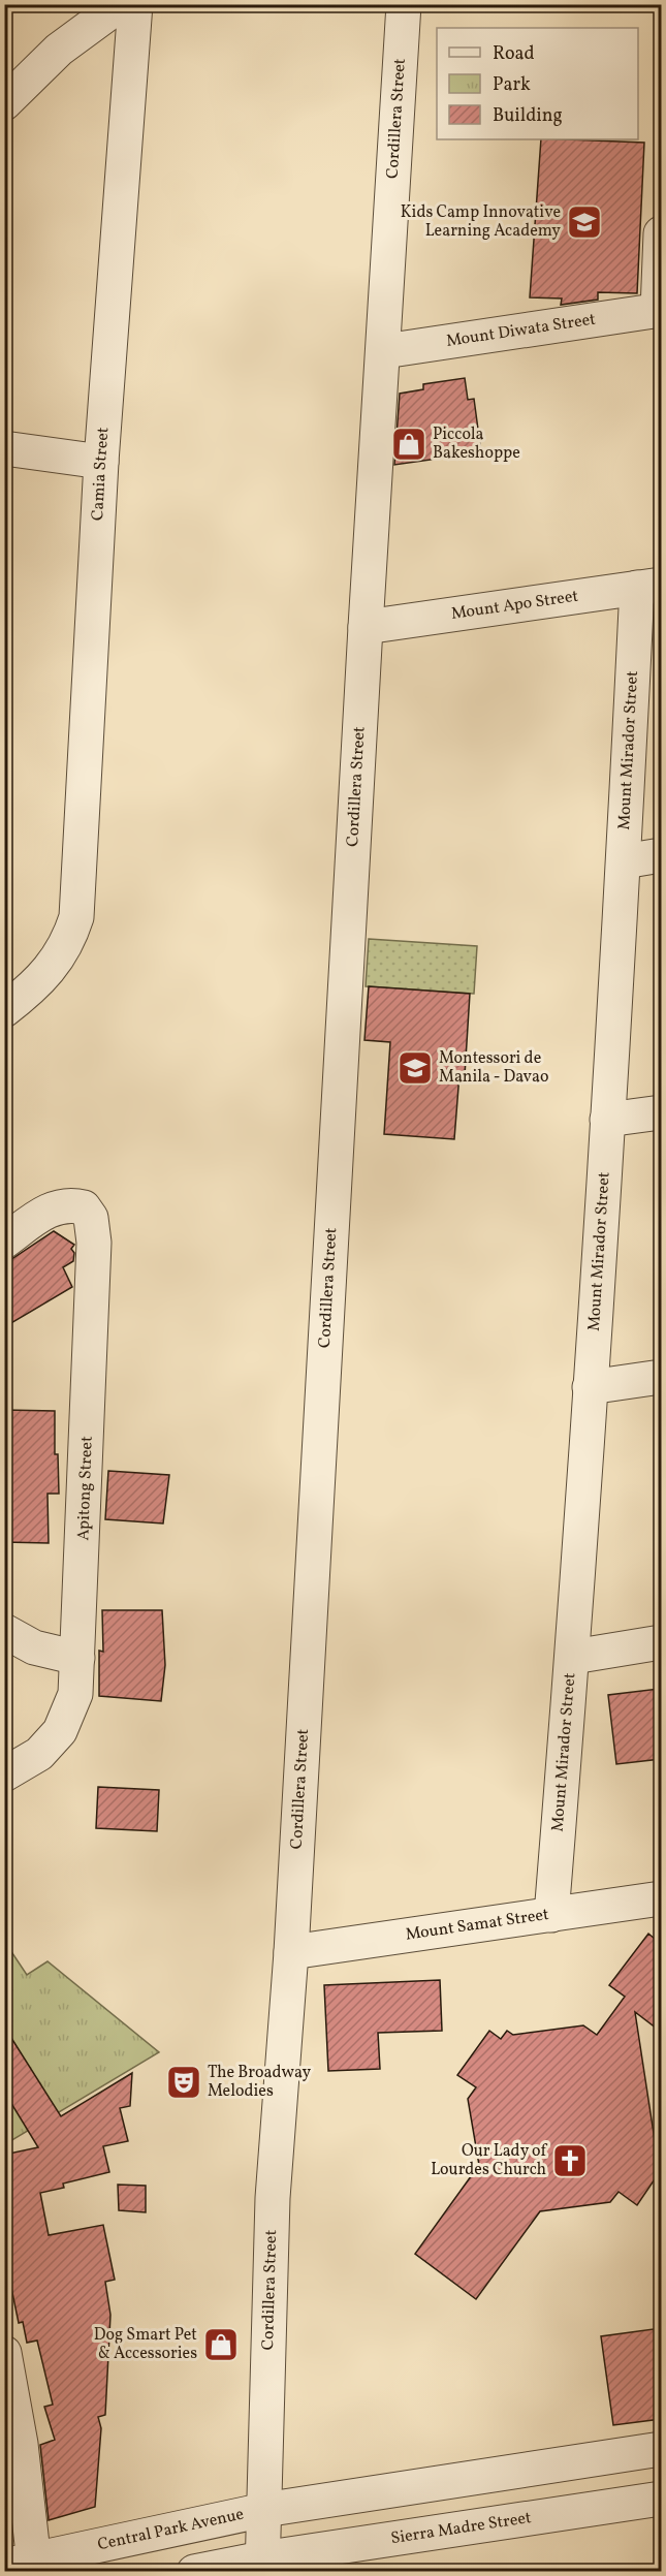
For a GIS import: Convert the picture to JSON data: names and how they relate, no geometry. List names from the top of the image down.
{
  "streets": {
    "street": [
      "Cordillera Street",
      "Mount Diwata Street",
      "Camia Street",
      "Mount Apo Street",
      "Mount Mirador Street",
      "Apitong Street",
      "Mount Samat Street",
      "Sierra Madre Street",
      "Central Park Avenue"
    ]
  },
  "crossings": [
    ["Cordillera Street", "Mount Diwata Street"],
    ["Cordillera Street", "Mount Apo Street"],
    ["Cordillera Street", "Mount Samat Street"],
    ["Cordillera Street", "Sierra Madre Street"],
    ["Cordillera Street", "Central Park Avenue"],
    ["Mount Apo Street", "Mount Mirador Street"],
    ["Mount Mirador Street", "Mount Samat Street"]
  ],
  "places": {
    "school or university": ["Kids Camp Innovative Learning Academy", "Montessori de Manila - Davao"],
    "shop": ["Piccola Bakeshoppe", "Dog Smart Pet & Accessories"],
    "theatre": ["The Broadway Melodies"],
    "church": ["Our Lady of Lourdes Church"]
  },
  "legend": ["Road", "Park", "Building"]
}
